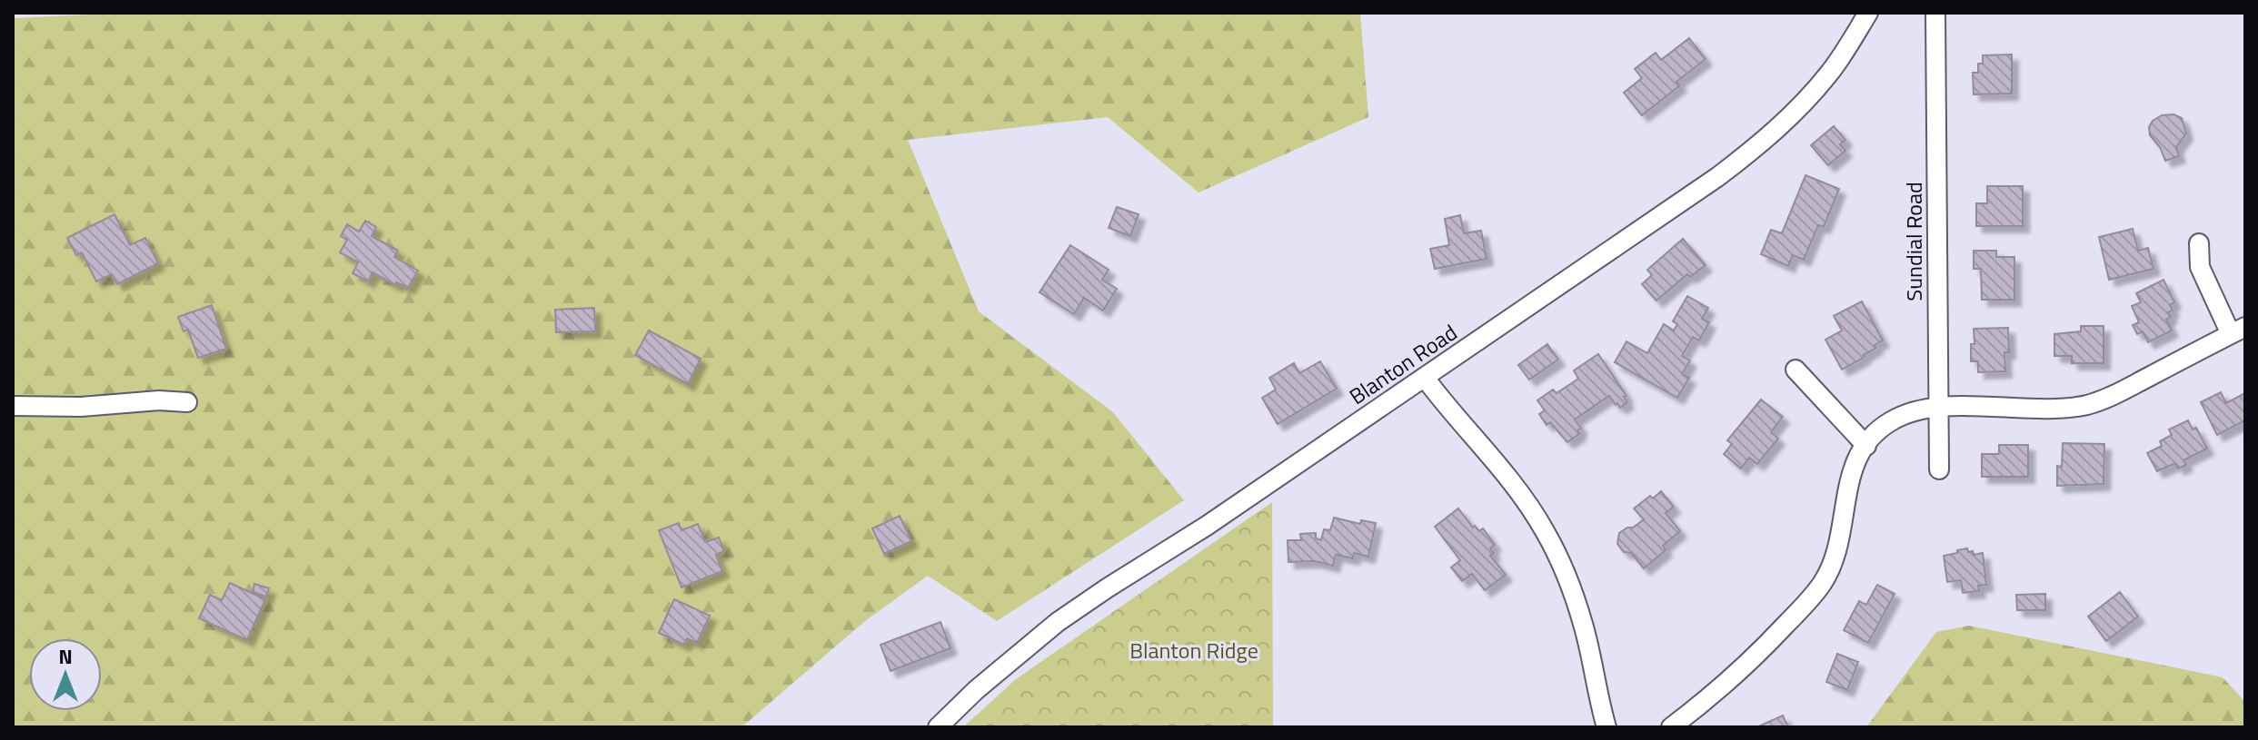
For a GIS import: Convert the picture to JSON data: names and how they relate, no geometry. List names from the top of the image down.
{
  "streets": {
    "street": ["Sundial Road", "Blanton Road"]
  },
  "parks": ["Blanton Ridge"],
  "north": "top"
}
